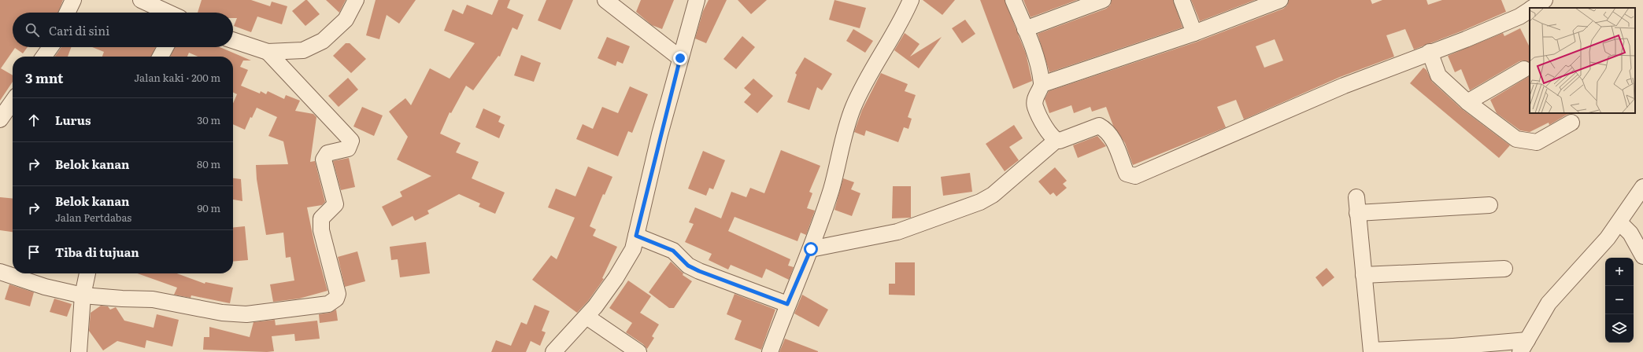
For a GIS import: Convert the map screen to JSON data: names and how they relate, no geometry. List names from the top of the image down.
{
  "page": {
    "search": "Cari di sini",
    "heading": ["3 mnt", "Jalan kaki · 200 m"],
    "list": [
      ["Lurus", "30 m"],
      ["Belok kanan", "80 m"],
      ["Belok kanan", "Jalan Pertdabas", "90 m"],
      "Tiba di tujuan"
    ],
    "map_buttons": ["+", "−"]
  }
}
